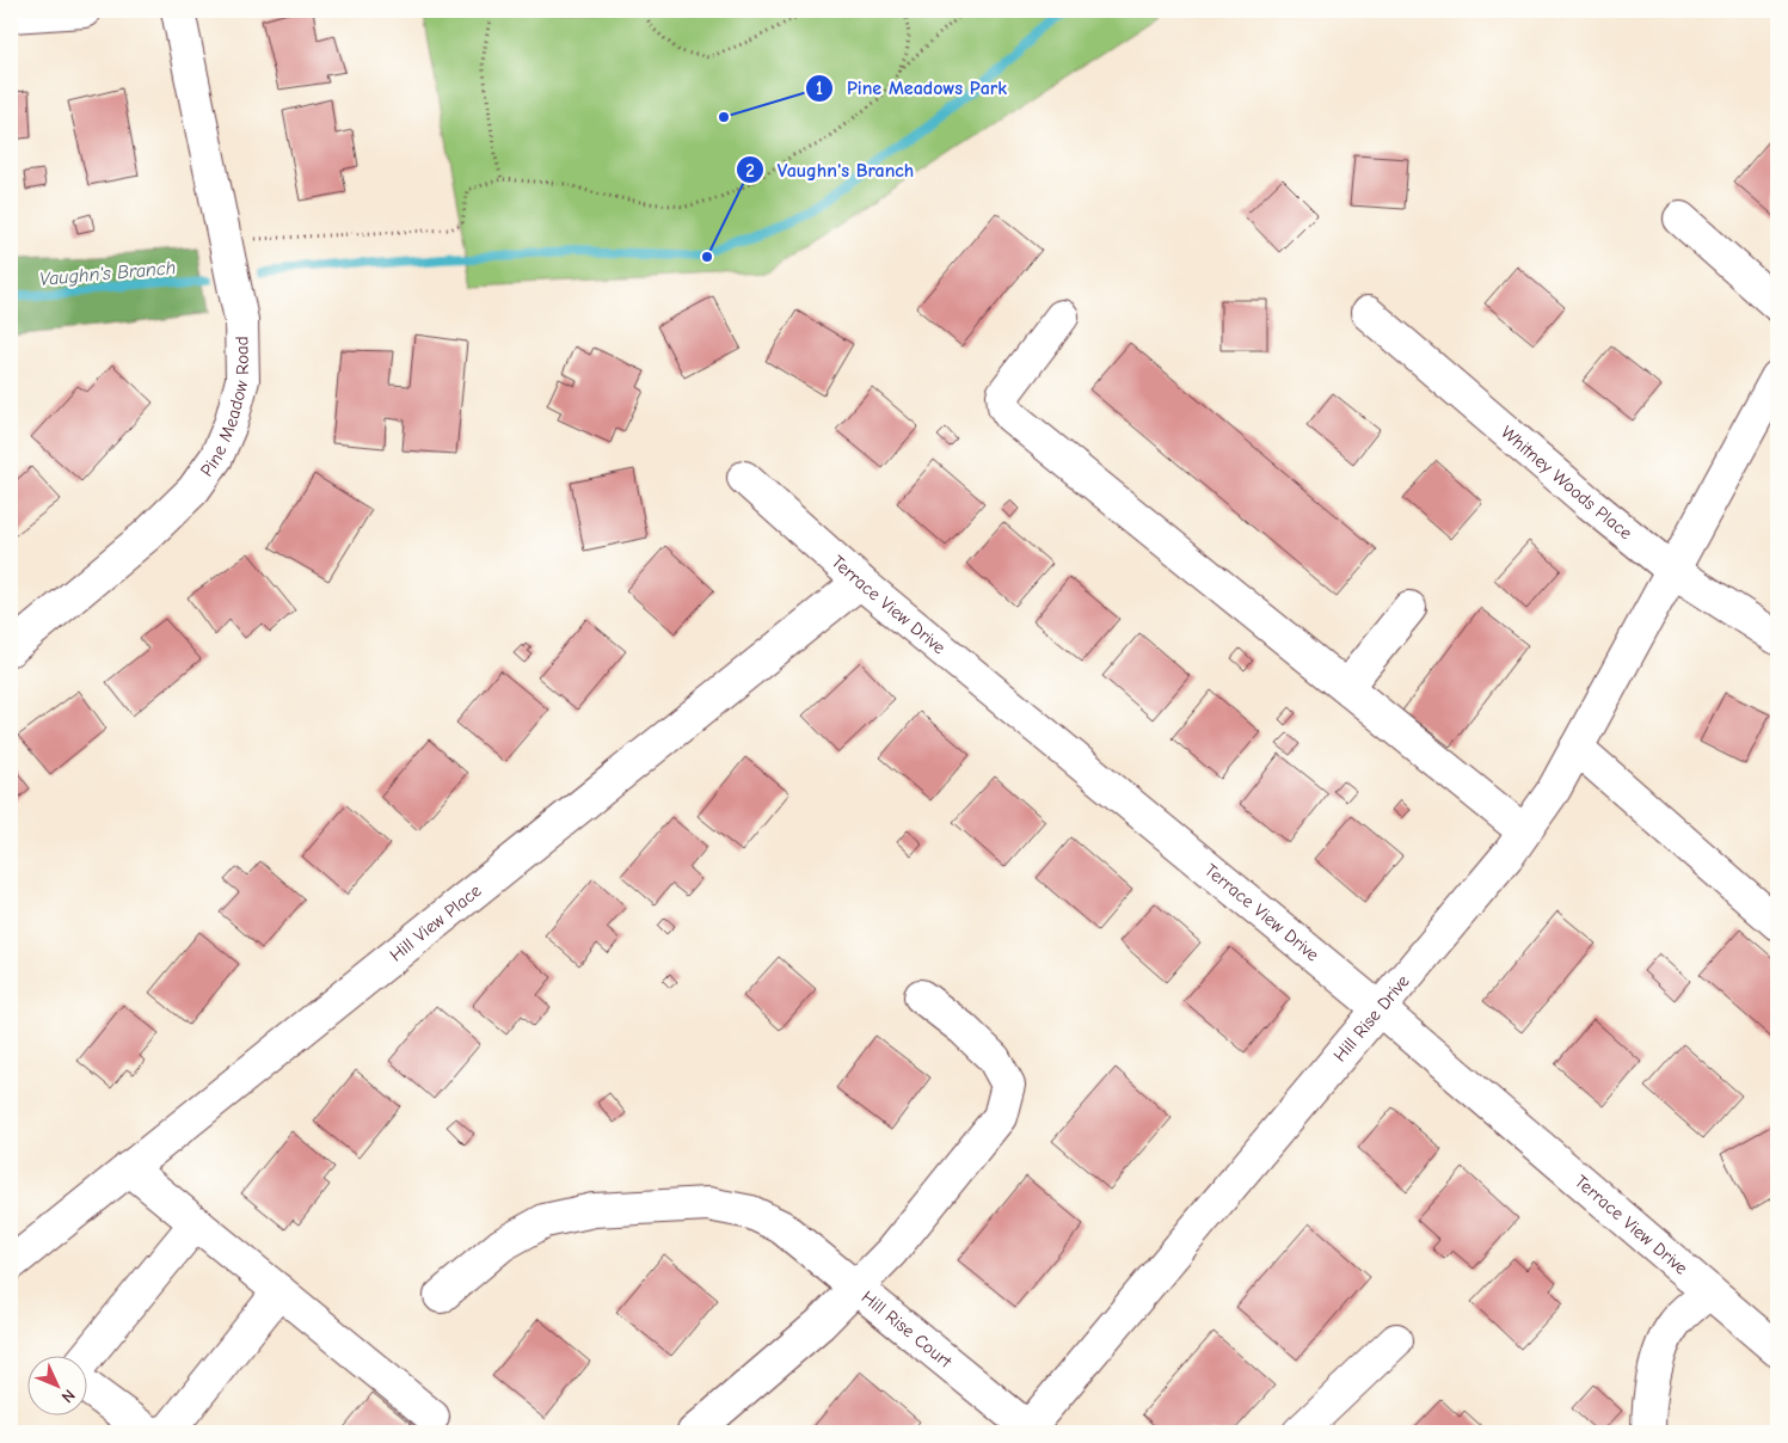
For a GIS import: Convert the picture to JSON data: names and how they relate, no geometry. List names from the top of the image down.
{
  "streets": {
    "street": [
      "Pine Meadow Road",
      "Whitney Woods Place",
      "Terrace View Drive",
      "Hill View Place",
      "Hill Rise Drive",
      "Hill Rise Court"
    ]
  },
  "crossings": [
    ["Whitney Woods Place", "Hill Rise Drive"],
    ["Terrace View Drive", "Hill View Place"],
    ["Terrace View Drive", "Hill Rise Drive"],
    ["Hill Rise Drive", "Hill Rise Court"]
  ],
  "water": ["Vaughn's Branch"],
  "places": ["Pine Meadows Park", "Vaughn's Branch"],
  "north": "bottom right"
}
